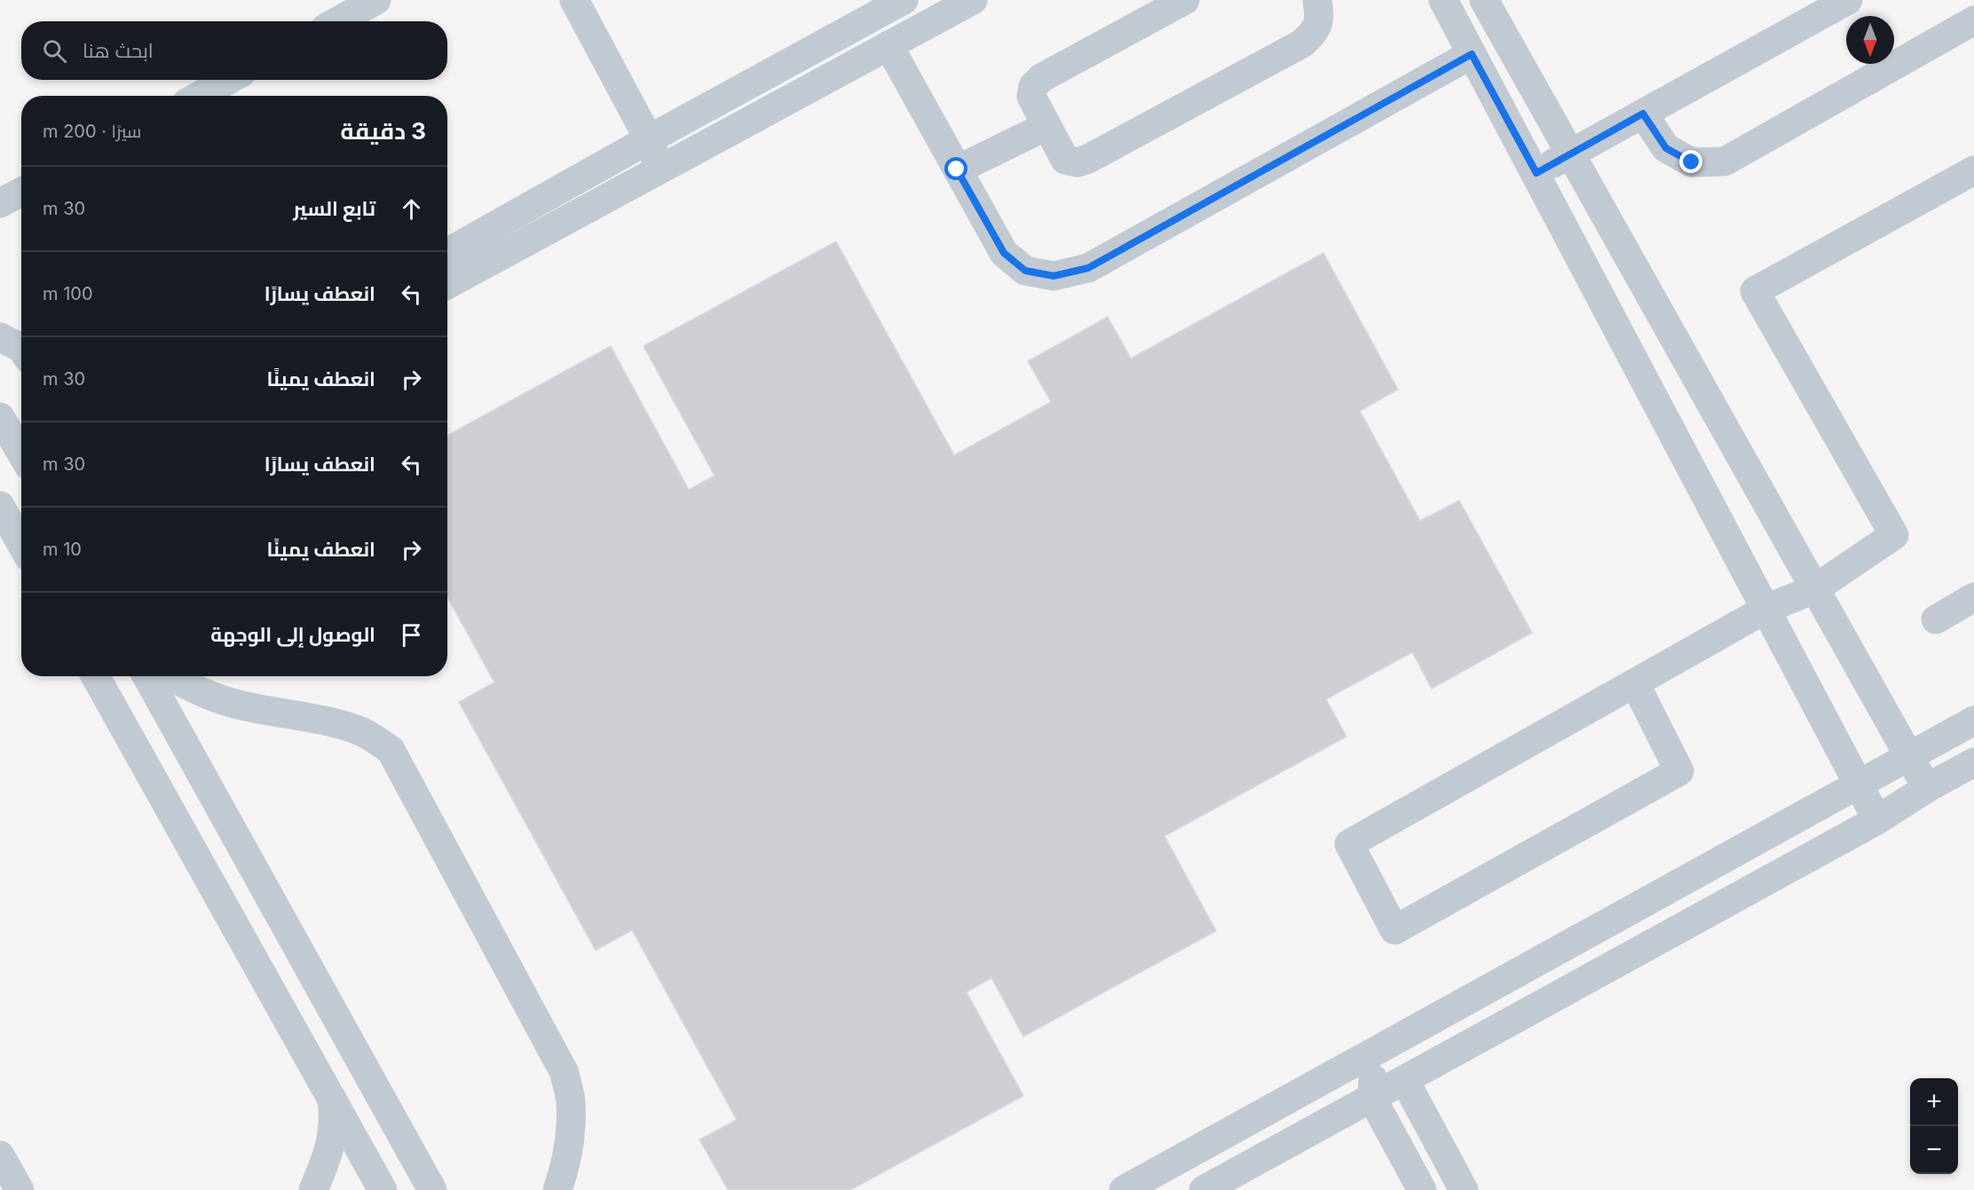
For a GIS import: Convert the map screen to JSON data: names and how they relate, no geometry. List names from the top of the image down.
{
  "north": "bottom",
  "page": {
    "search": "ابحث هنا",
    "heading": ["3 دقيقة", "سيرًا · 200 m"],
    "list": [
      ["تابع السير", "30 m"],
      ["انعطف يسارًا", "100 m"],
      ["انعطف يمينًا", "30 m"],
      ["انعطف يسارًا", "30 m"],
      ["انعطف يمينًا", "10 m"],
      "الوصول إلى الوجهة"
    ],
    "map_buttons": ["+", "−"]
  }
}
